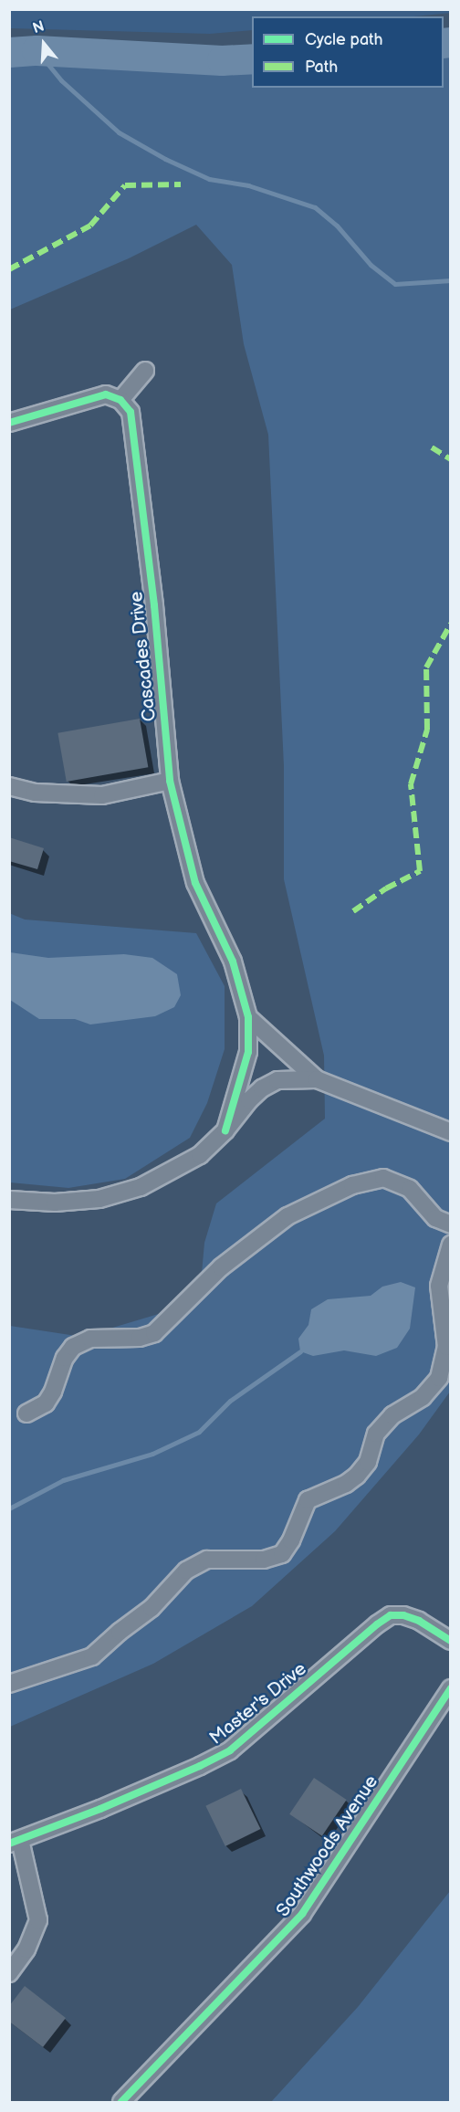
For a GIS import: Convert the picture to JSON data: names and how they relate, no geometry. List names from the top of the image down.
{
  "streets": {
    "street": ["Cascades Drive", "Master's Drive", "Southwoods Avenue"]
  },
  "legend": ["Cycle path", "Path"],
  "north": "top"
}
